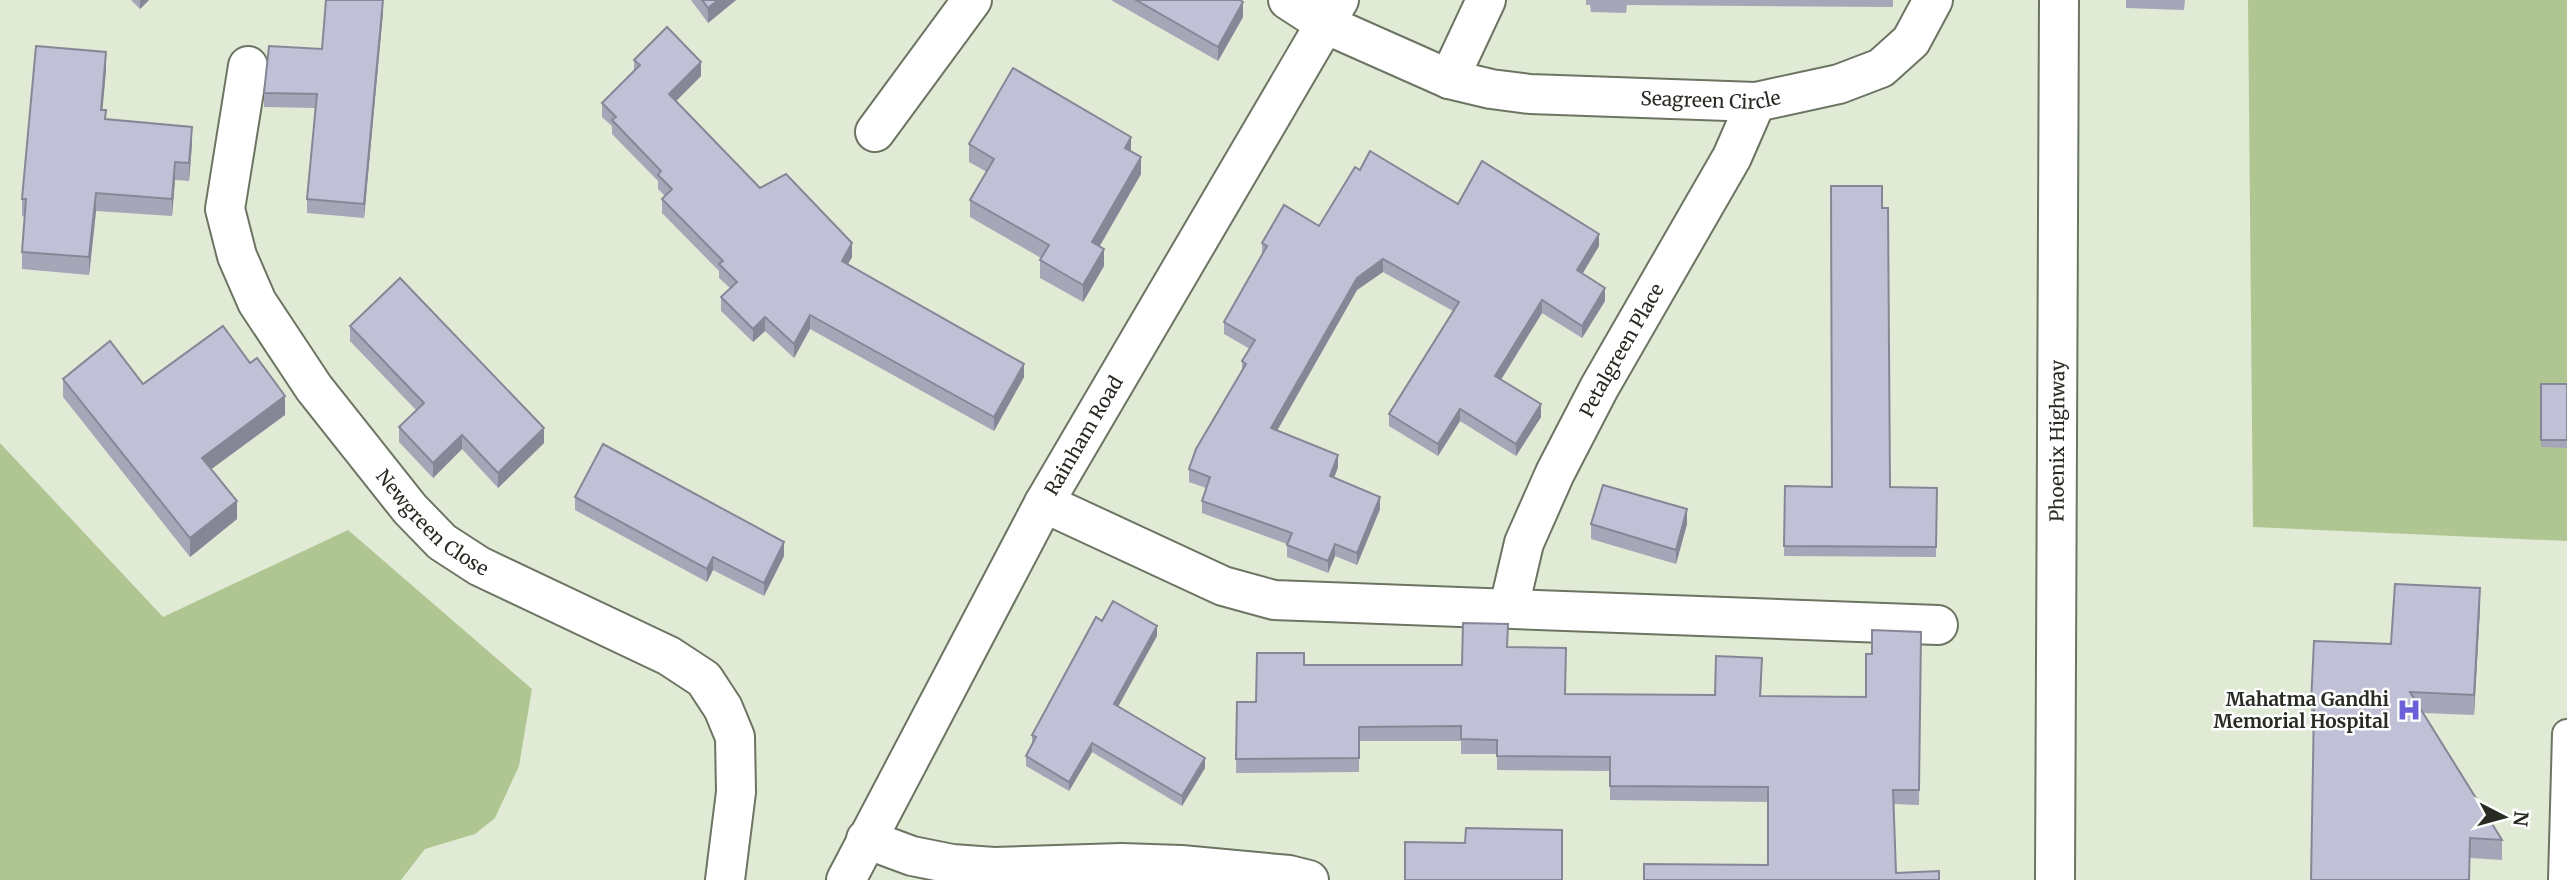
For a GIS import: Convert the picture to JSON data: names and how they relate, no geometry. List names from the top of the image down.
{
  "streets": {
    "street": [
      "Seagreen Circle",
      "Petalgreen Place",
      "Rainham Road",
      "Phoenix Highway",
      "Newgreen Close"
    ]
  },
  "crossings": [
    ["Seagreen Circle", "Petalgreen Place"],
    ["Seagreen Circle", "Rainham Road"]
  ],
  "places": {
    "hospital": ["Mahatma Gandhi Memorial Hospital"]
  },
  "north": "right"
}
